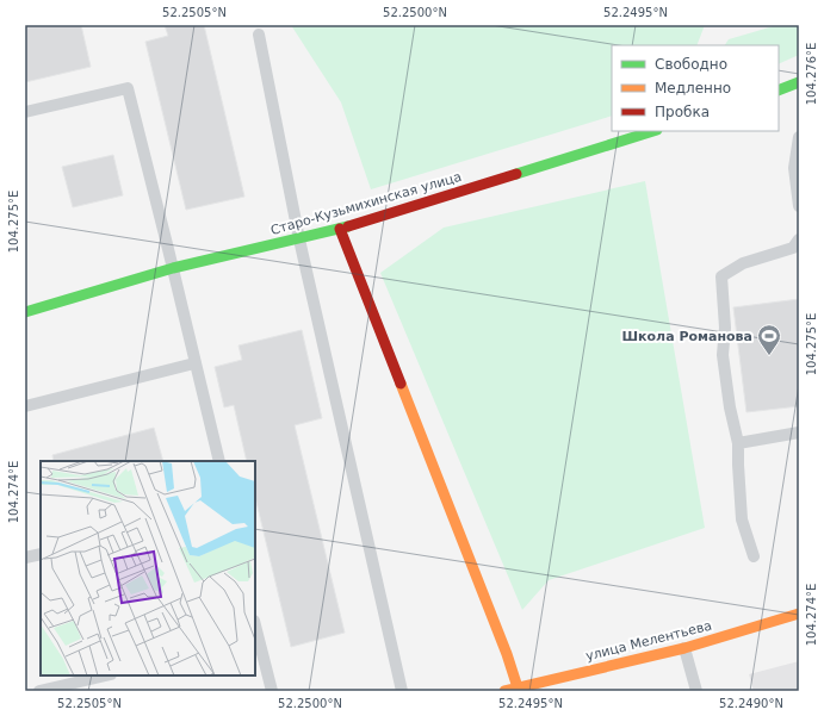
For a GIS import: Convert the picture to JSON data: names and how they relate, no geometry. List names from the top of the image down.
{
  "streets": {
    "street": ["Старо-Кузьмихинская улица", "улица Мелентьева"]
  },
  "places": {
    "sports": ["Школа Романова"]
  },
  "legend": ["Свободно", "Медленно", "Пробка"],
  "coordinates": [
    "52.2505°N",
    "52.2500°N",
    "52.2495°N",
    "104.276°E",
    "104.275°E",
    "104.274°E",
    "52.2490°N"
  ]
}
